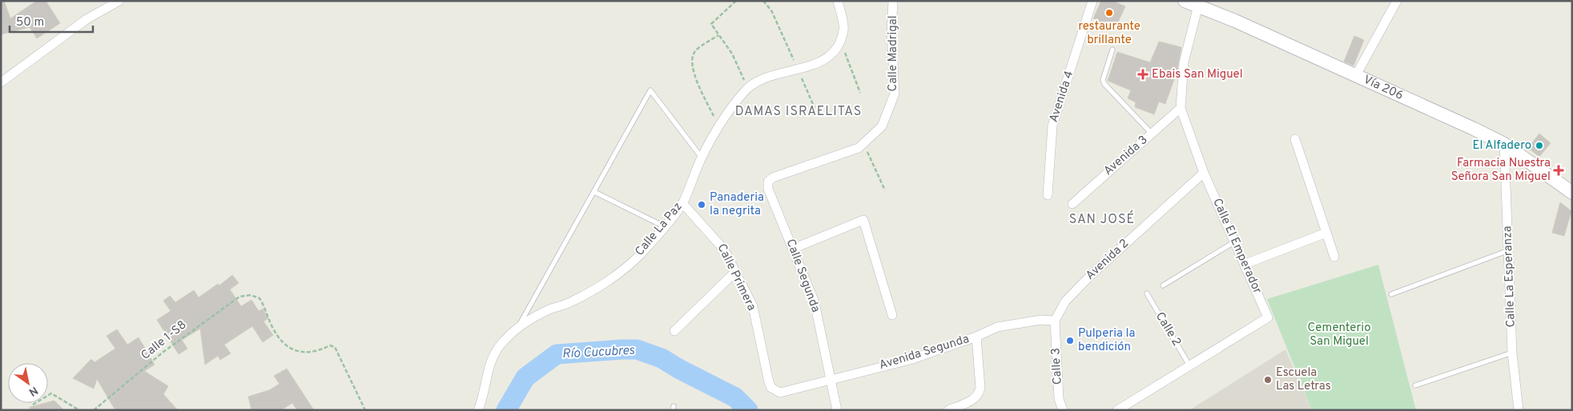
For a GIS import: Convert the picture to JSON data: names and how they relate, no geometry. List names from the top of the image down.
{
  "streets": {
    "main road": ["Vía 206"],
    "street": [
      "Calle Madrigal",
      "Avenida 4",
      "Avenida 3",
      "Calle La Paz",
      "Calle El Emperador",
      "Avenida 2",
      "Calle Segunda",
      "Calle La Esperanza",
      "Calle Primera",
      "Avenida Segunda",
      "Calle 3"
    ],
    "lane": ["Calle 2"],
    "path": ["Calle 1-S8"]
  },
  "crossings": [
    ["Calle Madrigal", "Calle Segunda"],
    ["Vía 206", "Calle El Emperador"],
    ["Vía 206", "Calle La Esperanza"],
    ["Avenida 3", "Calle El Emperador"],
    ["Calle La Paz", "Calle Primera"],
    ["Calle El Emperador", "Avenida 2"],
    ["Calle El Emperador", "Calle 2"],
    ["Avenida 2", "Avenida Segunda"],
    ["Avenida 2", "Calle 3"],
    ["Calle Segunda", "Avenida Segunda"],
    ["Calle Primera", "Avenida Segunda"],
    ["Avenida Segunda", "Calle 3"]
  ],
  "districts": ["DAMAS ISRAELITAS", "SAN JOSÉ"],
  "water": ["Río Cucubres"],
  "parks": ["Cementerio San Miguel"],
  "places": {
    "other": [
      "restaurante brillante",
      "El Alfadero",
      "Panaderia la negrita",
      "Pulperia la bendición",
      "Escuela Las Letras"
    ],
    "health": ["Ebais San Miguel", "Farmacia Nuestra Señora San Miguel"]
  },
  "scale_bar": "50 m",
  "north": "bottom right"
}
